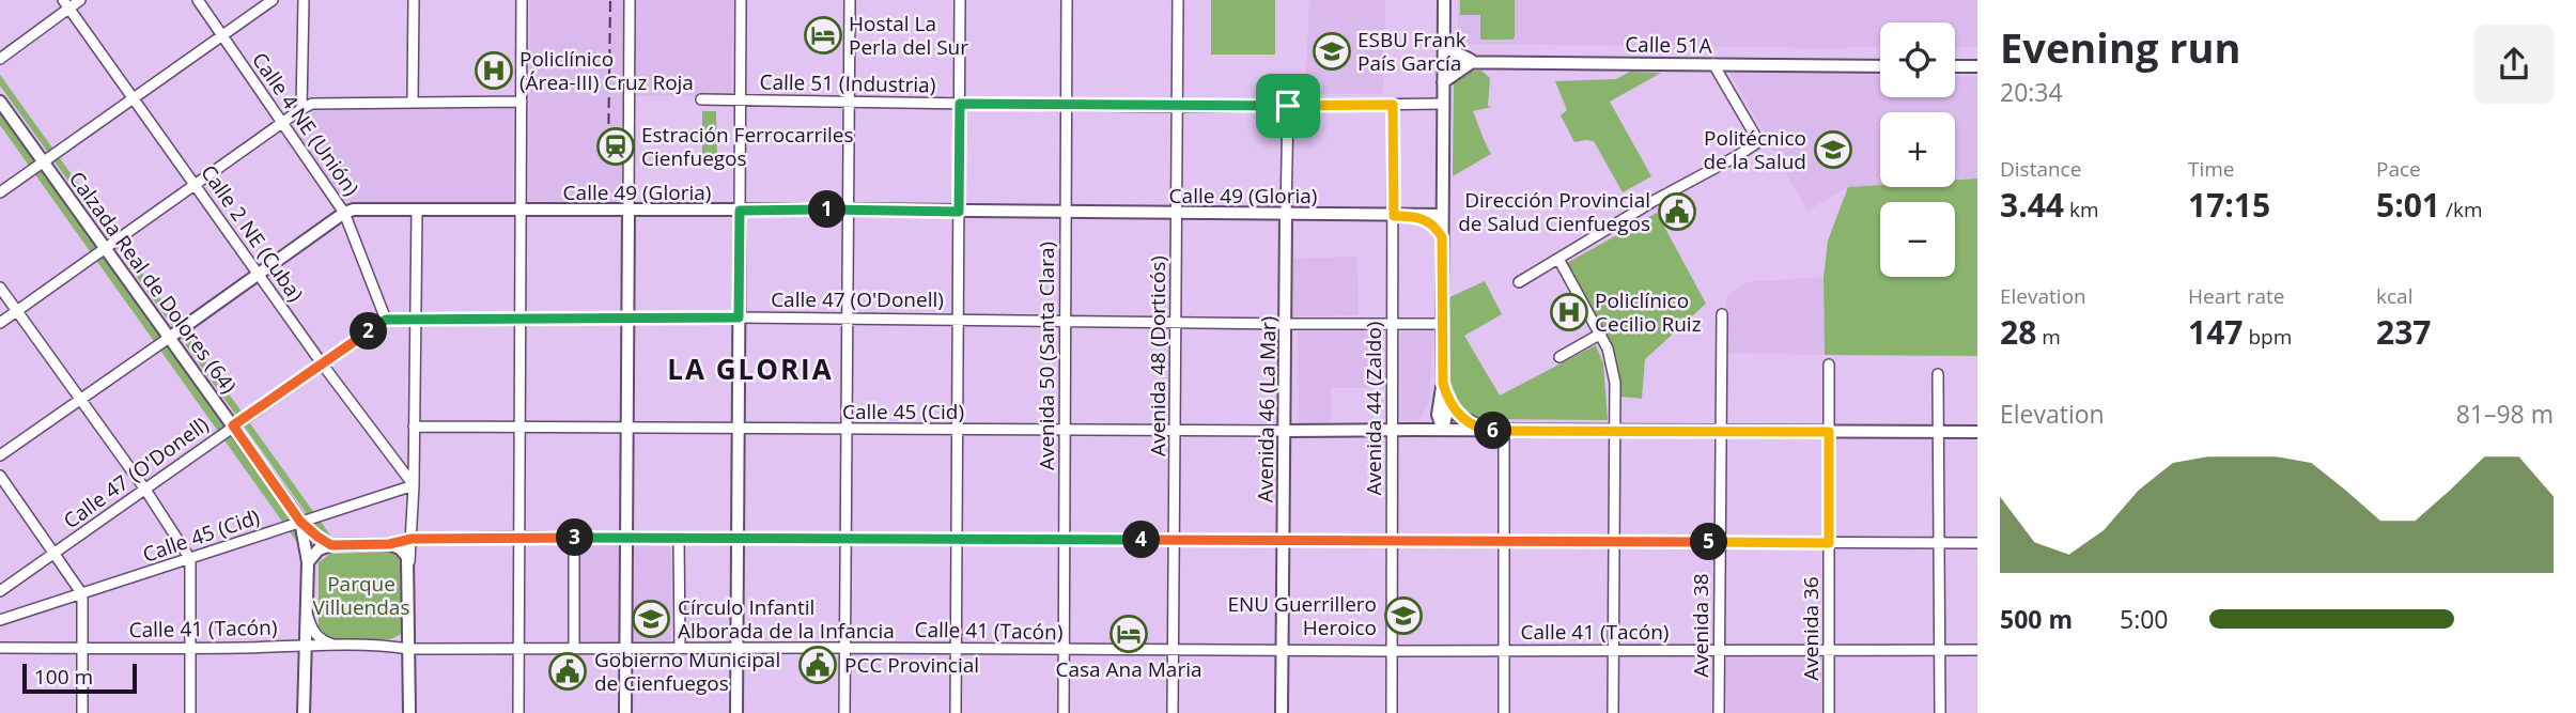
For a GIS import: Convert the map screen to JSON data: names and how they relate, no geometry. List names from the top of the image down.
{
  "streets": {
    "main road": [
      "Calle 51A",
      "Calle 49 (Gloria)",
      "Calzada Real de Dolores (64)",
      "Avenida 46 (La Mar)",
      "Calle 45 (Cid)"
    ],
    "street": [
      "Calle 51 (Industria)",
      "Calle 4 NE (Unión)",
      "Calle 2 NE (Cuba)",
      "Calle 47 (O'Donell)",
      "Avenida 50 (Santa Clara)",
      "Avenida 48 (Dorticós)",
      "Avenida 44 (Zaldo)",
      "Avenida 38",
      "Calle 41 (Tacón)",
      "Avenida 36"
    ]
  },
  "crossings": [
    ["Calle 51 (Industria)", "Avenida 50 (Santa Clara)"],
    ["Calle 51 (Industria)", "Avenida 48 (Dorticós)"],
    ["Calle 51 (Industria)", "Avenida 44 (Zaldo)"],
    ["Calle 51 (Industria)", "Avenida 46 (La Mar)"],
    ["Calle 4 NE (Unión)", "Calle 49 (Gloria)"],
    ["Calle 4 NE (Unión)", "Calle 47 (O'Donell)"],
    ["Calle 49 (Gloria)", "Avenida 50 (Santa Clara)"],
    ["Calle 49 (Gloria)", "Avenida 48 (Dorticós)"],
    ["Calle 49 (Gloria)", "Avenida 44 (Zaldo)"],
    ["Calle 49 (Gloria)", "Avenida 46 (La Mar)"],
    ["Calle 2 NE (Cuba)", "Calle 47 (O'Donell)"],
    ["Calle 2 NE (Cuba)", "Calle 45 (Cid)"],
    ["Calzada Real de Dolores (64)", "Calle 47 (O'Donell)"],
    ["Calzada Real de Dolores (64)", "Calle 45 (Cid)"],
    ["Calzada Real de Dolores (64)", "Calle 41 (Tacón)"],
    ["Calle 47 (O'Donell)", "Avenida 50 (Santa Clara)"],
    ["Calle 47 (O'Donell)", "Avenida 48 (Dorticós)"],
    ["Calle 47 (O'Donell)", "Avenida 44 (Zaldo)"],
    ["Calle 47 (O'Donell)", "Avenida 46 (La Mar)"],
    ["Avenida 50 (Santa Clara)", "Calle 45 (Cid)"],
    ["Avenida 50 (Santa Clara)", "Calle 41 (Tacón)"],
    ["Avenida 48 (Dorticós)", "Calle 45 (Cid)"],
    ["Avenida 48 (Dorticós)", "Calle 41 (Tacón)"],
    ["Avenida 44 (Zaldo)", "Calle 45 (Cid)"],
    ["Avenida 44 (Zaldo)", "Calle 41 (Tacón)"],
    ["Avenida 46 (La Mar)", "Calle 45 (Cid)"],
    ["Avenida 46 (La Mar)", "Calle 41 (Tacón)"],
    ["Avenida 38", "Calle 41 (Tacón)"],
    ["Calle 41 (Tacón)", "Avenida 36"]
  ],
  "districts": ["LA GLORIA"],
  "parks": ["Parque Villuendas"],
  "places": {
    "hotel": ["Hostal La Perla del Sur", "Casa Ana Maria"],
    "school or university": [
      "ESBU Frank País García",
      "Politécnico de la Salud",
      "ENU Guerrillero Heroico",
      "Círculo Infantil Alborada de la Infancia"
    ],
    "hospital": ["Policlínico (Área-III) Cruz Roja", "Policlínico Cecilio Ruiz"],
    "station": ["Estración Ferrocarriles Cienfuegos"],
    "public building": ["Dirección Provincial de Salud Cienfuegos", "PCC Provincial", "Gobierno Municipal de Cienfuegos"]
  },
  "scale_bar": "100 m",
  "page": {
    "heading": ["Evening run", "20:34"],
    "map_buttons": ["+", "−"],
    "stats": [
      ["Distance", "3.44 km"],
      ["Time", "17:15"],
      ["Pace", "5:01 /km"],
      ["Elevation", "28 m"],
      ["Heart rate", "147 bpm"],
      ["kcal", "237"]
    ],
    "pins": [
      "1",
      "2",
      "6",
      "3",
      "4",
      "5"
    ],
    "chart": ["Elevation", "81–98 m"],
    "list": [
      {
        "name": "500 m",
        "note": "5:00"
      }
    ],
    "scale": "100 m"
  }
}
